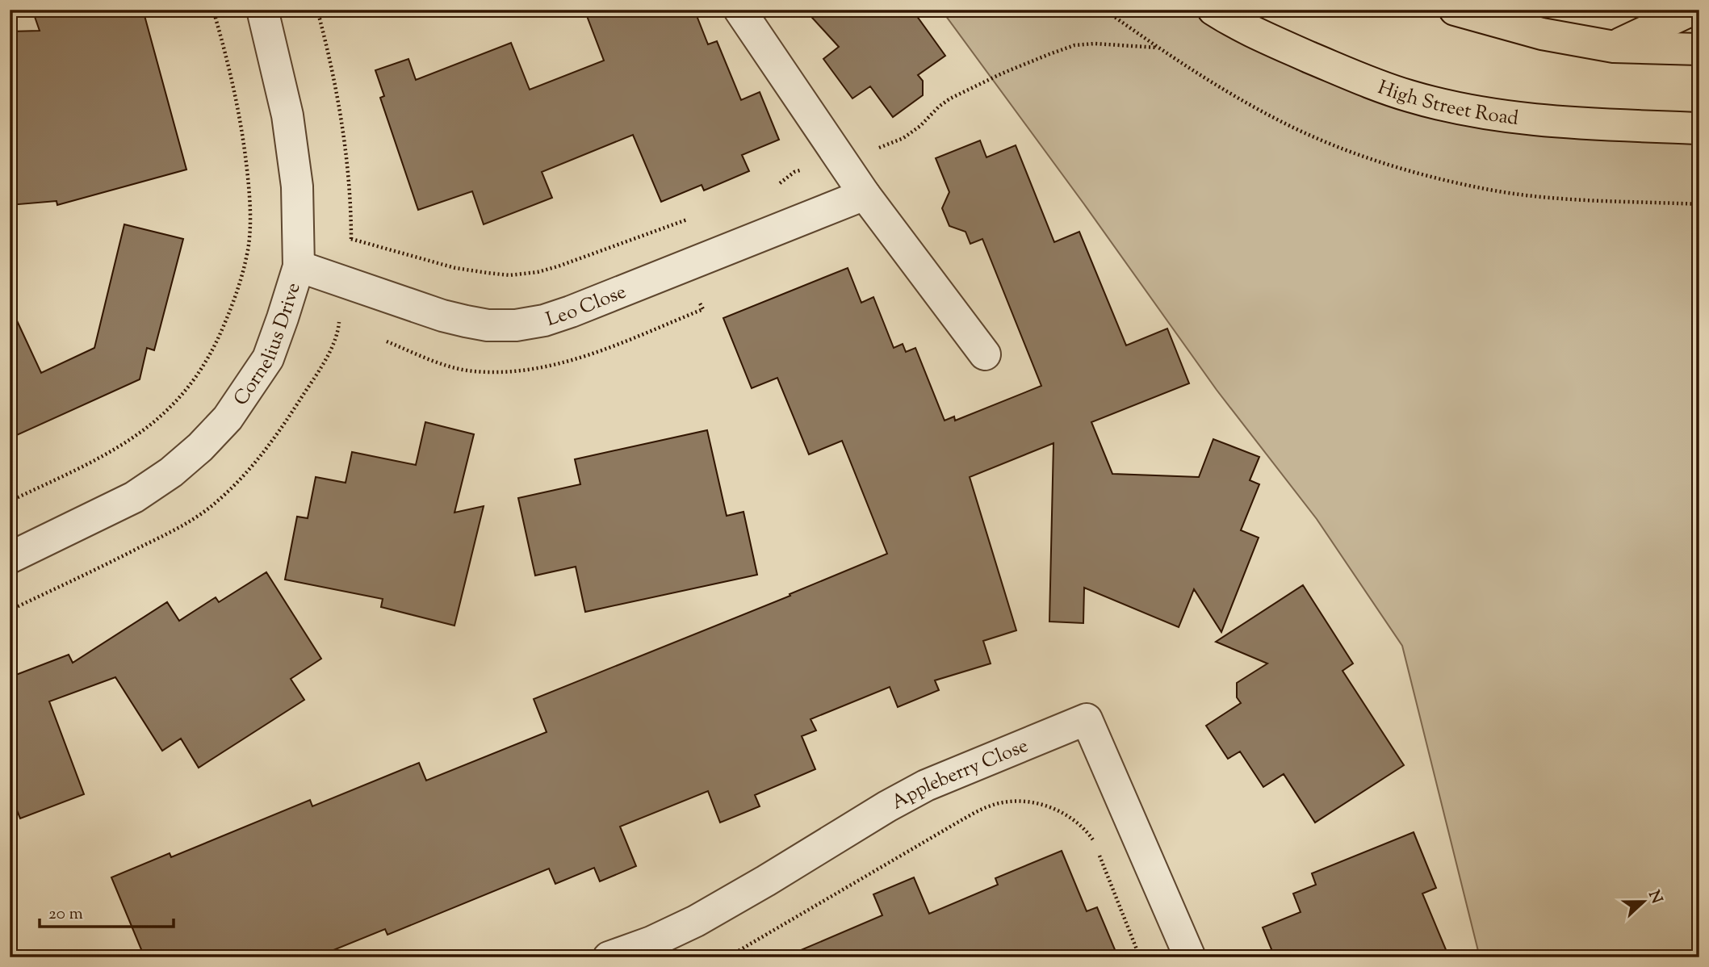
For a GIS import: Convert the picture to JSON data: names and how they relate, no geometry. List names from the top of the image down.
{
  "streets": {
    "main road": ["High Street Road"],
    "street": ["Leo Close", "Cornelius Drive", "Appleberry Close"]
  },
  "crossings": [
    ["Leo Close", "Cornelius Drive"]
  ],
  "scale_bar": "20 m",
  "north": "right"
}
